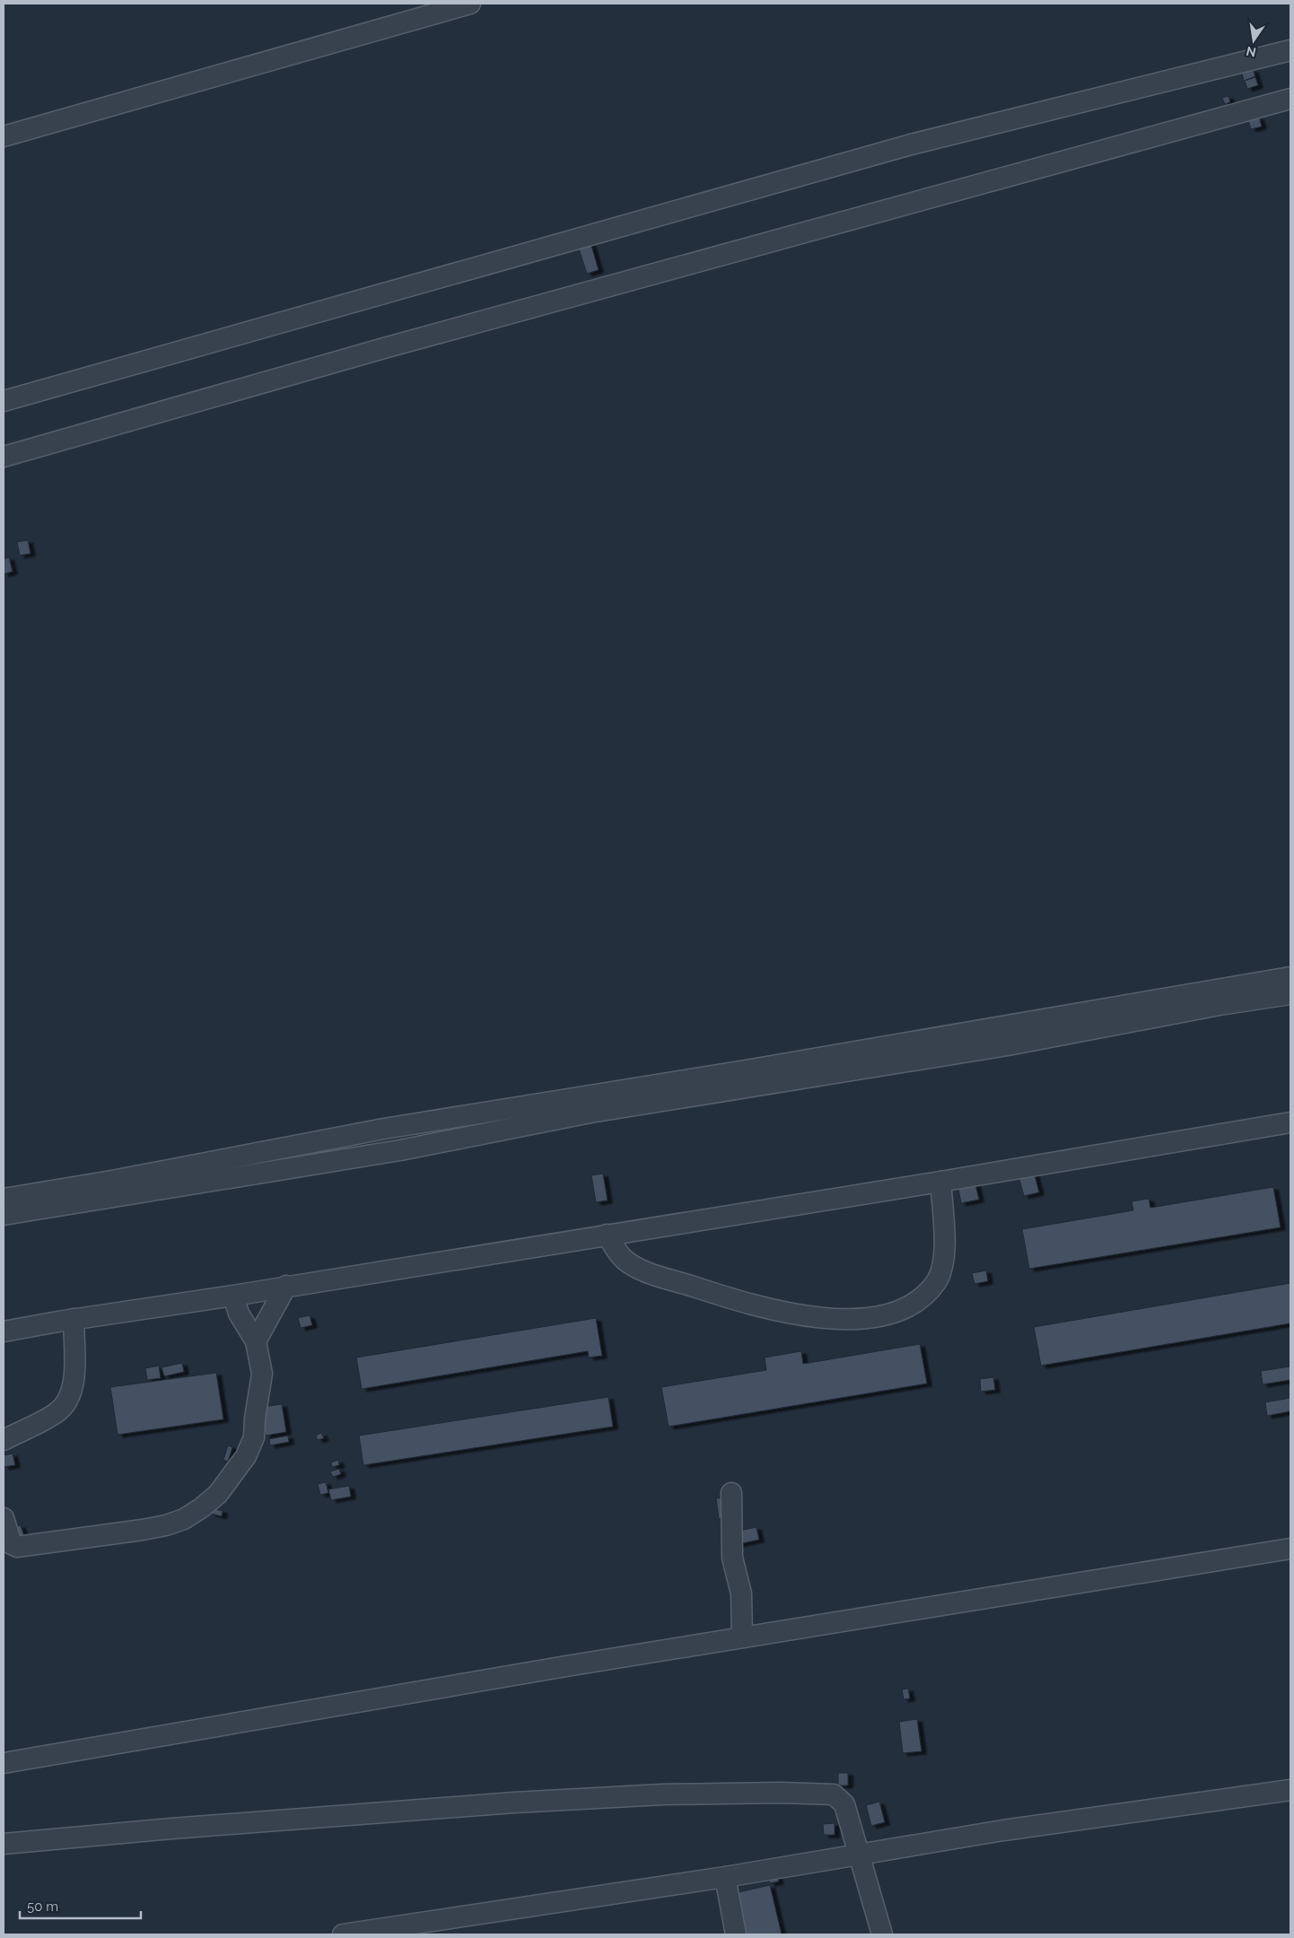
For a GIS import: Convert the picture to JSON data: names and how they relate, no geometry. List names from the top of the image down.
{
  "scale_bar": "50 m",
  "north": "bottom"
}
